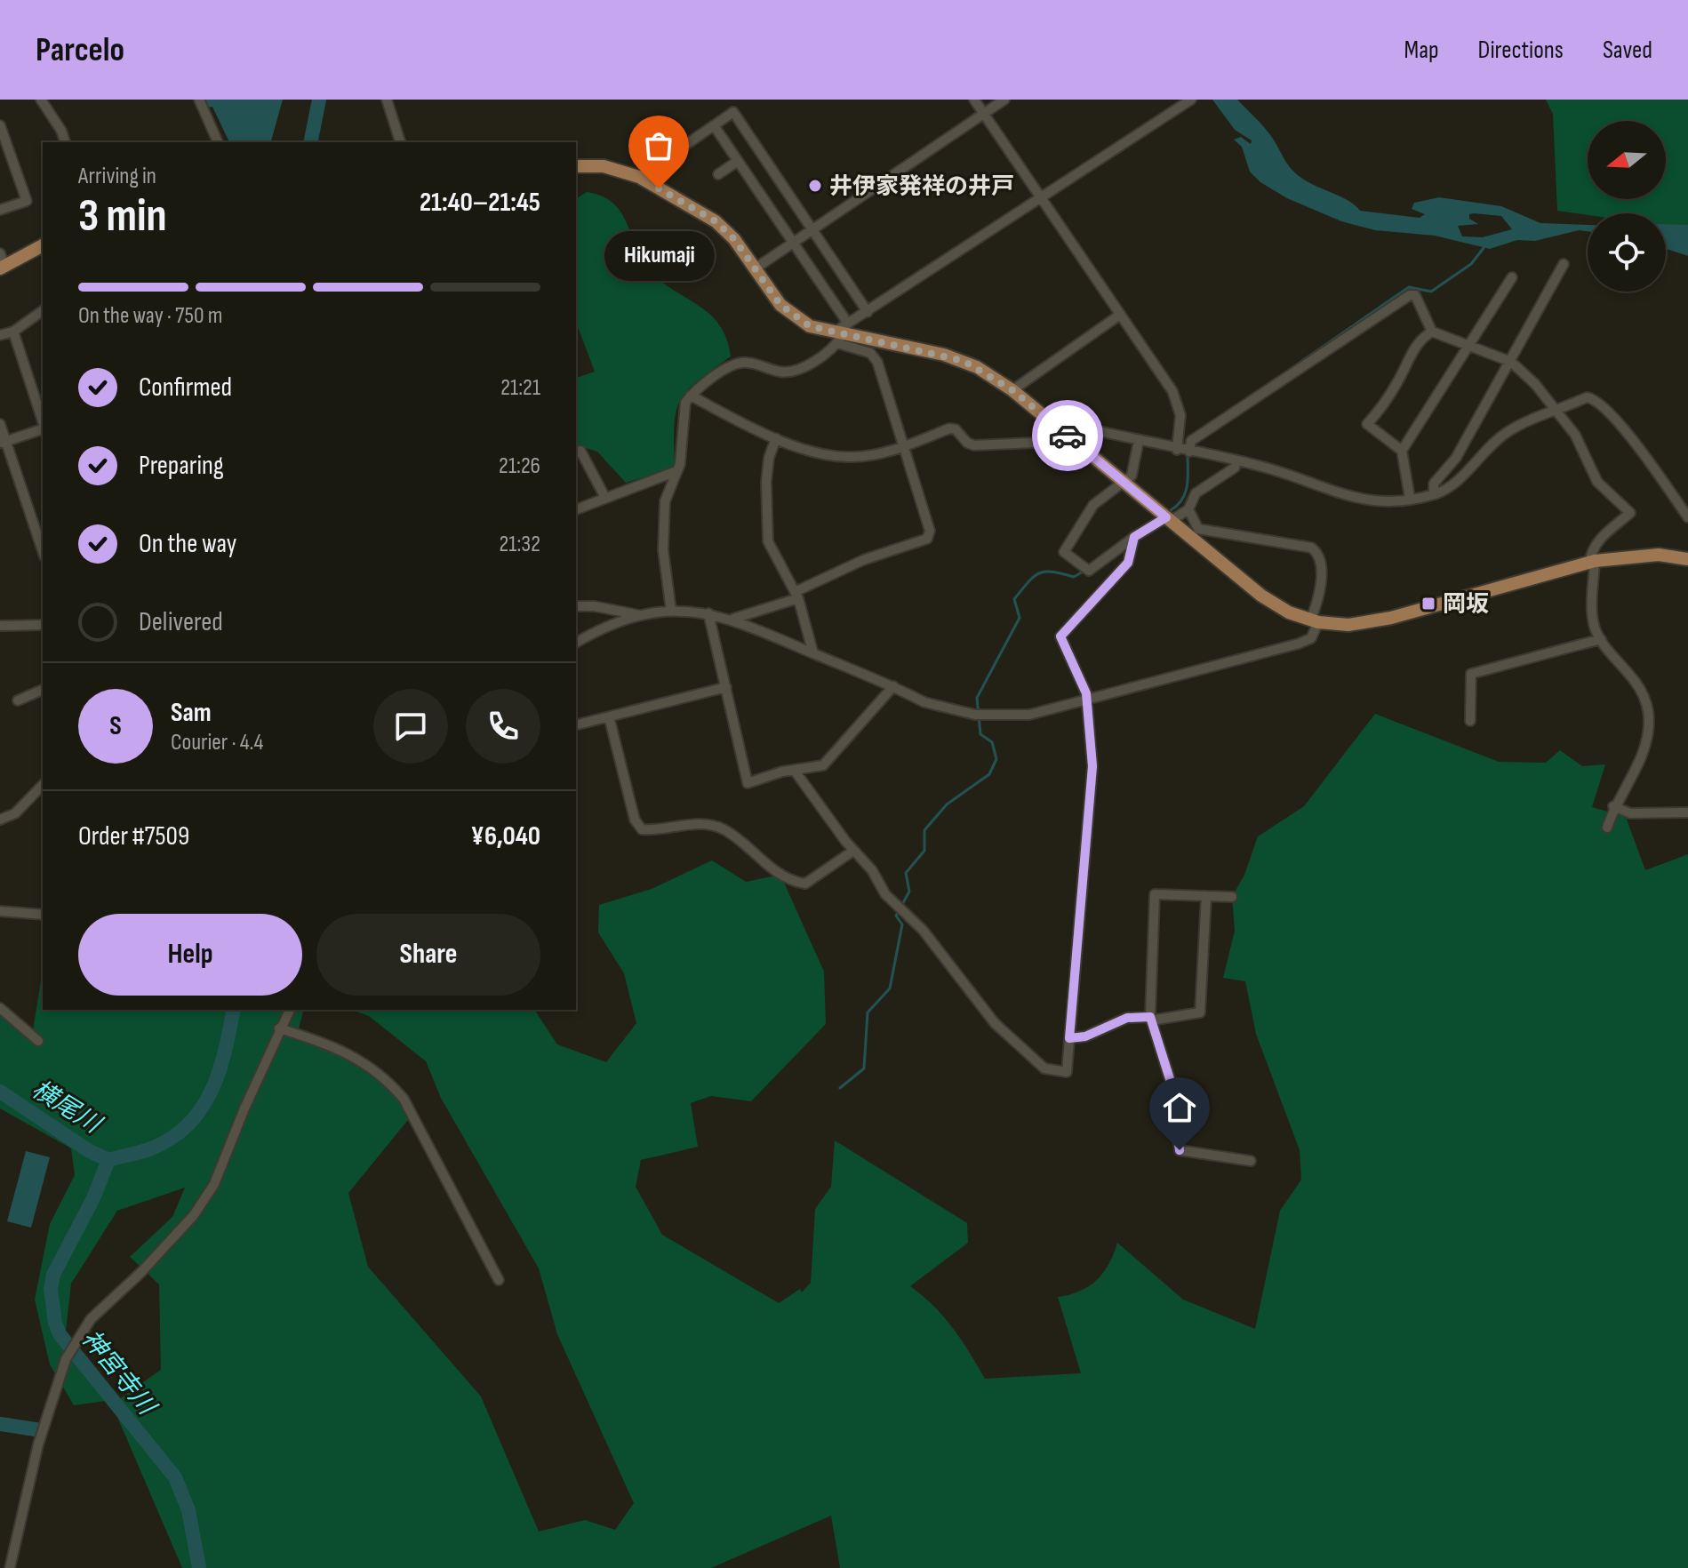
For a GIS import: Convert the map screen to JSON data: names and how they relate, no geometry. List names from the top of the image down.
{
  "water": ["横尾川", "神宮寺川"],
  "places": {
    "other": ["井伊家発祥の井戸", "Hikumaji"],
    "transit": ["岡坂"]
  },
  "north": "left",
  "page": {
    "header": "Parcelo",
    "nav": ["Map", "Directions", "Saved"],
    "heading": ["3 min", "Arriving in", "21:40–21:45"],
    "panel": [
      "Sam",
      "Courier · 4.4",
      "Order #7509",
      "¥6,040"
    ],
    "bubble": "Hikumaji",
    "bar": "On the way · 750 m",
    "list": [
      ["Confirmed", "21:21"],
      ["Preparing", "21:26"],
      ["On the way", "21:32"],
      "Delivered"
    ],
    "round": "S",
    "buttons": ["Help", "Share"]
  }
}
